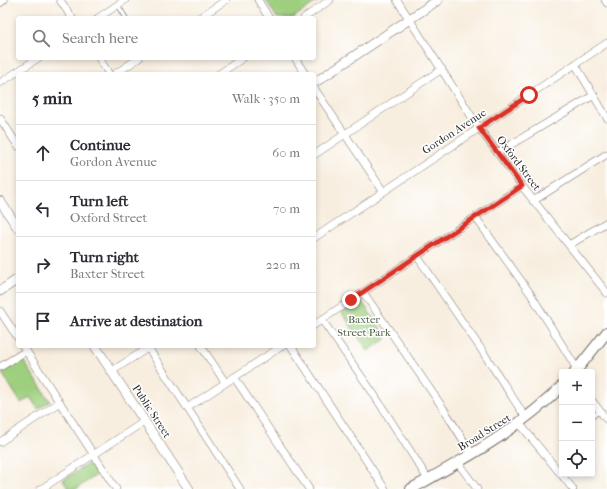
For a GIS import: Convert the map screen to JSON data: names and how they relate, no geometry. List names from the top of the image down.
{
  "streets": {
    "main road": ["Public Street", "Broad Street"],
    "street": ["Gordon Avenue", "Oxford Street"]
  },
  "crossings": [
    ["Gordon Avenue", "Oxford Street"]
  ],
  "parks": ["Baxter Street Park"],
  "page": {
    "search": "Search here",
    "heading": ["5 min", "Walk · 350 m"],
    "list": [
      ["Continue", "Gordon Avenue", "60 m"],
      ["Turn left", "Oxford Street", "70 m"],
      ["Turn right", "Baxter Street", "220 m"],
      "Arrive at destination"
    ],
    "map_buttons": ["+", "−"]
  }
}
